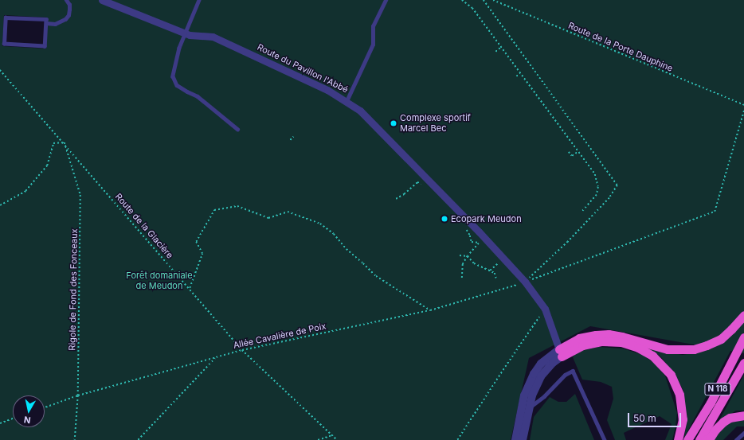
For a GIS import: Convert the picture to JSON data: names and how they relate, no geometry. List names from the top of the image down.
{
  "streets": {
    "highway": ["N 118"],
    "street": ["Route du Pavillon l'Abbé"],
    "path": [
      "Route de la Porte Dauphine",
      "Route de la Glacière",
      "Rigole de Fond des Fonceaux",
      "Allée Cavalière de Poix"
    ]
  },
  "crossings": [
    ["Route du Pavillon l'Abbé", "Allée Cavalière de Poix"],
    ["Route de la Glacière", "Rigole de Fond des Fonceaux"],
    ["Route de la Glacière", "Allée Cavalière de Poix"],
    ["Rigole de Fond des Fonceaux", "Allée Cavalière de Poix"]
  ],
  "parks": ["Forêt domaniale de Meudon"],
  "places": ["Complexe sportif Marcel Bec", "Ecopark Meudon"],
  "scale_bar": "50 m",
  "north": "bottom"
}
